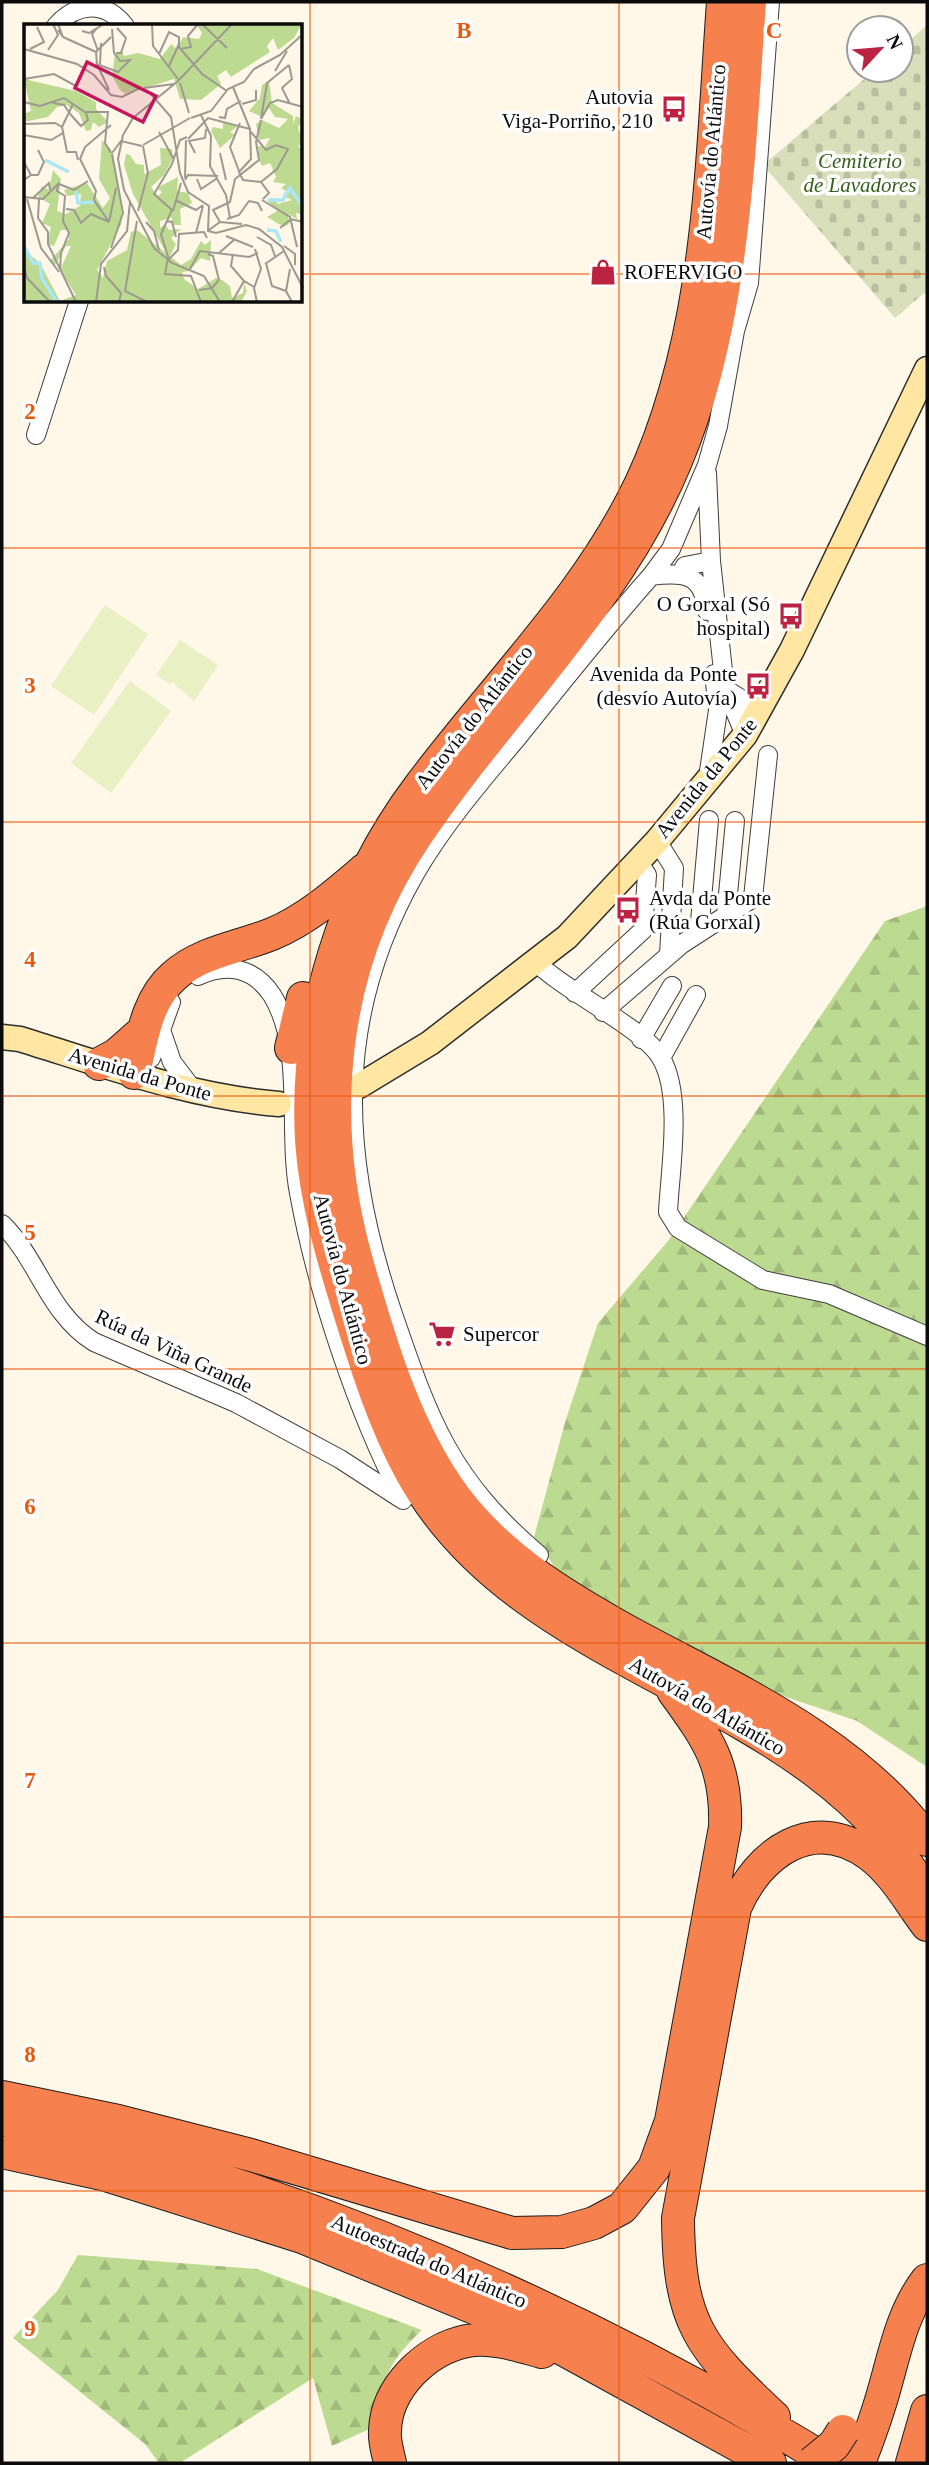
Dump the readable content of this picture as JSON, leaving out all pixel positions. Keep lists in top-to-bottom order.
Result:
{
  "streets": {
    "highway": ["Autovía do Atlántico", "Autoestrada do Atlántico"],
    "street": ["Avenida da Ponte", "Rúa da Viña Grande"]
  },
  "parks": ["Cemiterio de Lavadores"],
  "places": {
    "bus stop": [
      "Autovia Viga-Porriño, 210",
      "O Gorxal (Só hospital)",
      "Avenida da Ponte (desvío Autovía)",
      "Avda da Ponte (Rúa Gorxal)"
    ],
    "shop": ["ROFERVIGO"],
    "supermarket": ["Supercor"]
  },
  "north": "top right",
  "grid": {
    "columns": ["B", "C"],
    "rows": [
      "2",
      "3",
      "4",
      "5",
      "6",
      "7",
      "8",
      "9"
    ]
  }
}
